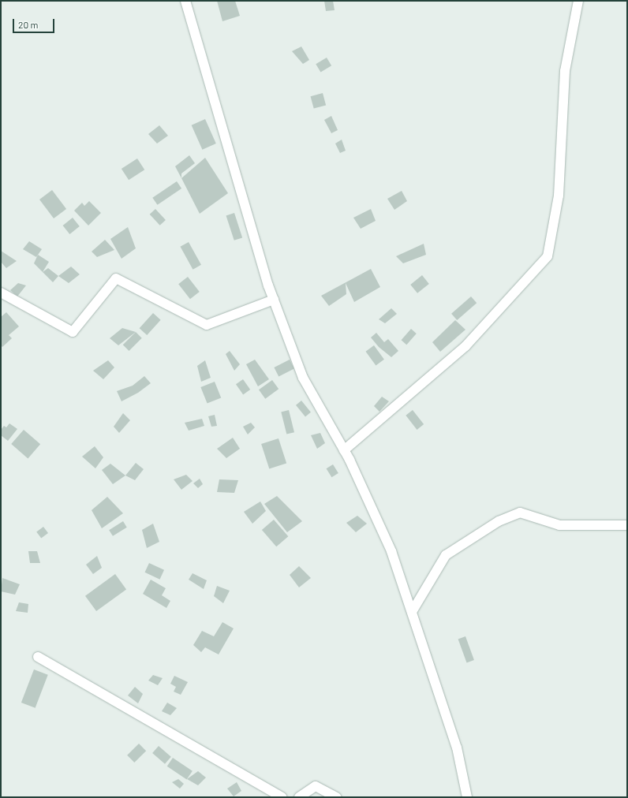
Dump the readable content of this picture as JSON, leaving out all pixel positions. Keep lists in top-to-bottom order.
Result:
{
  "scale_bar": "20 m"
}
